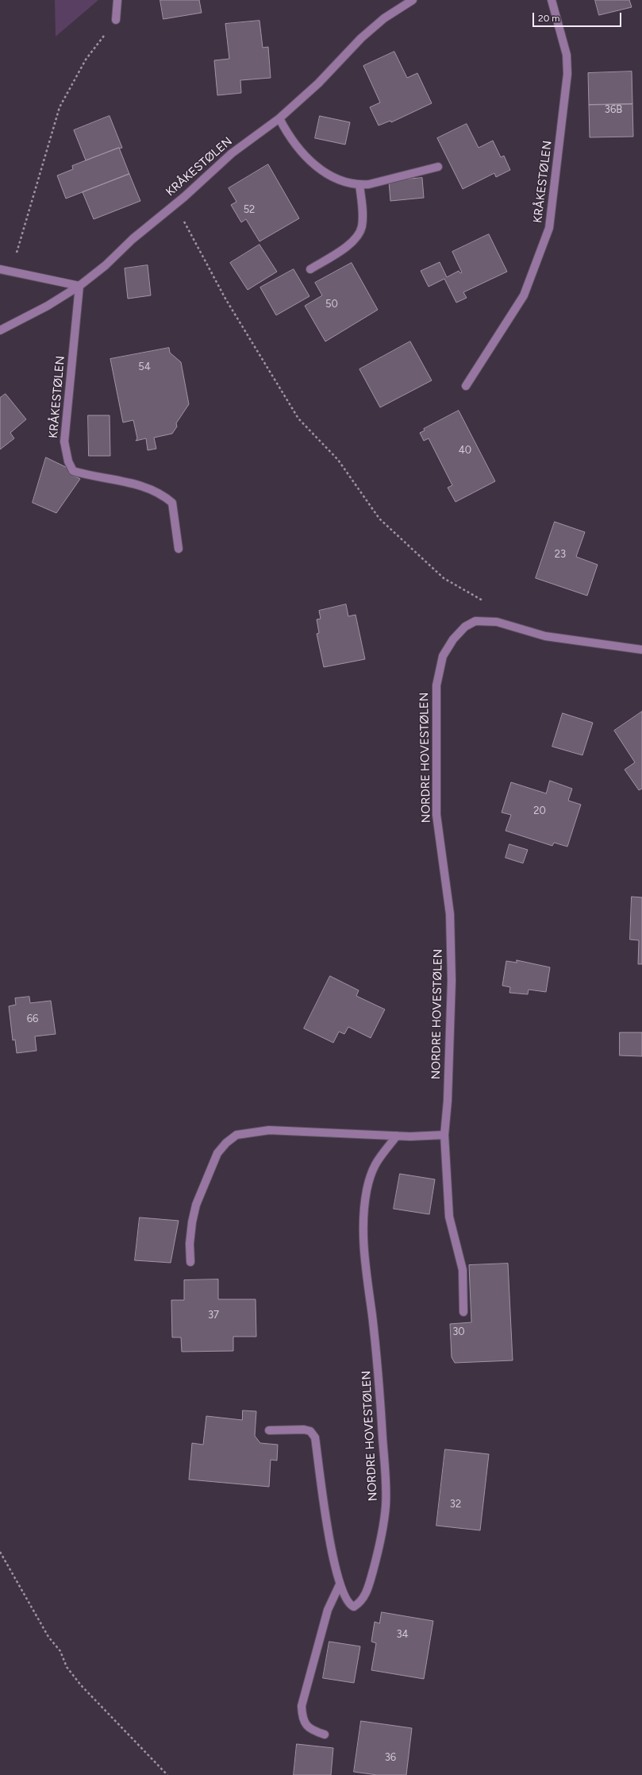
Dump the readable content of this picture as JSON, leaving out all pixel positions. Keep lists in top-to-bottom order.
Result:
{
  "streets": {
    "lane": ["KRÅKESTØLEN", "NORDRE HOVESTØLEN"]
  },
  "house_numbers": [
    "36B",
    "52",
    "50",
    "54",
    "40",
    "23",
    "20",
    "66",
    "37",
    "30",
    "32",
    "34",
    "36"
  ],
  "scale_bar": "20 m"
}
